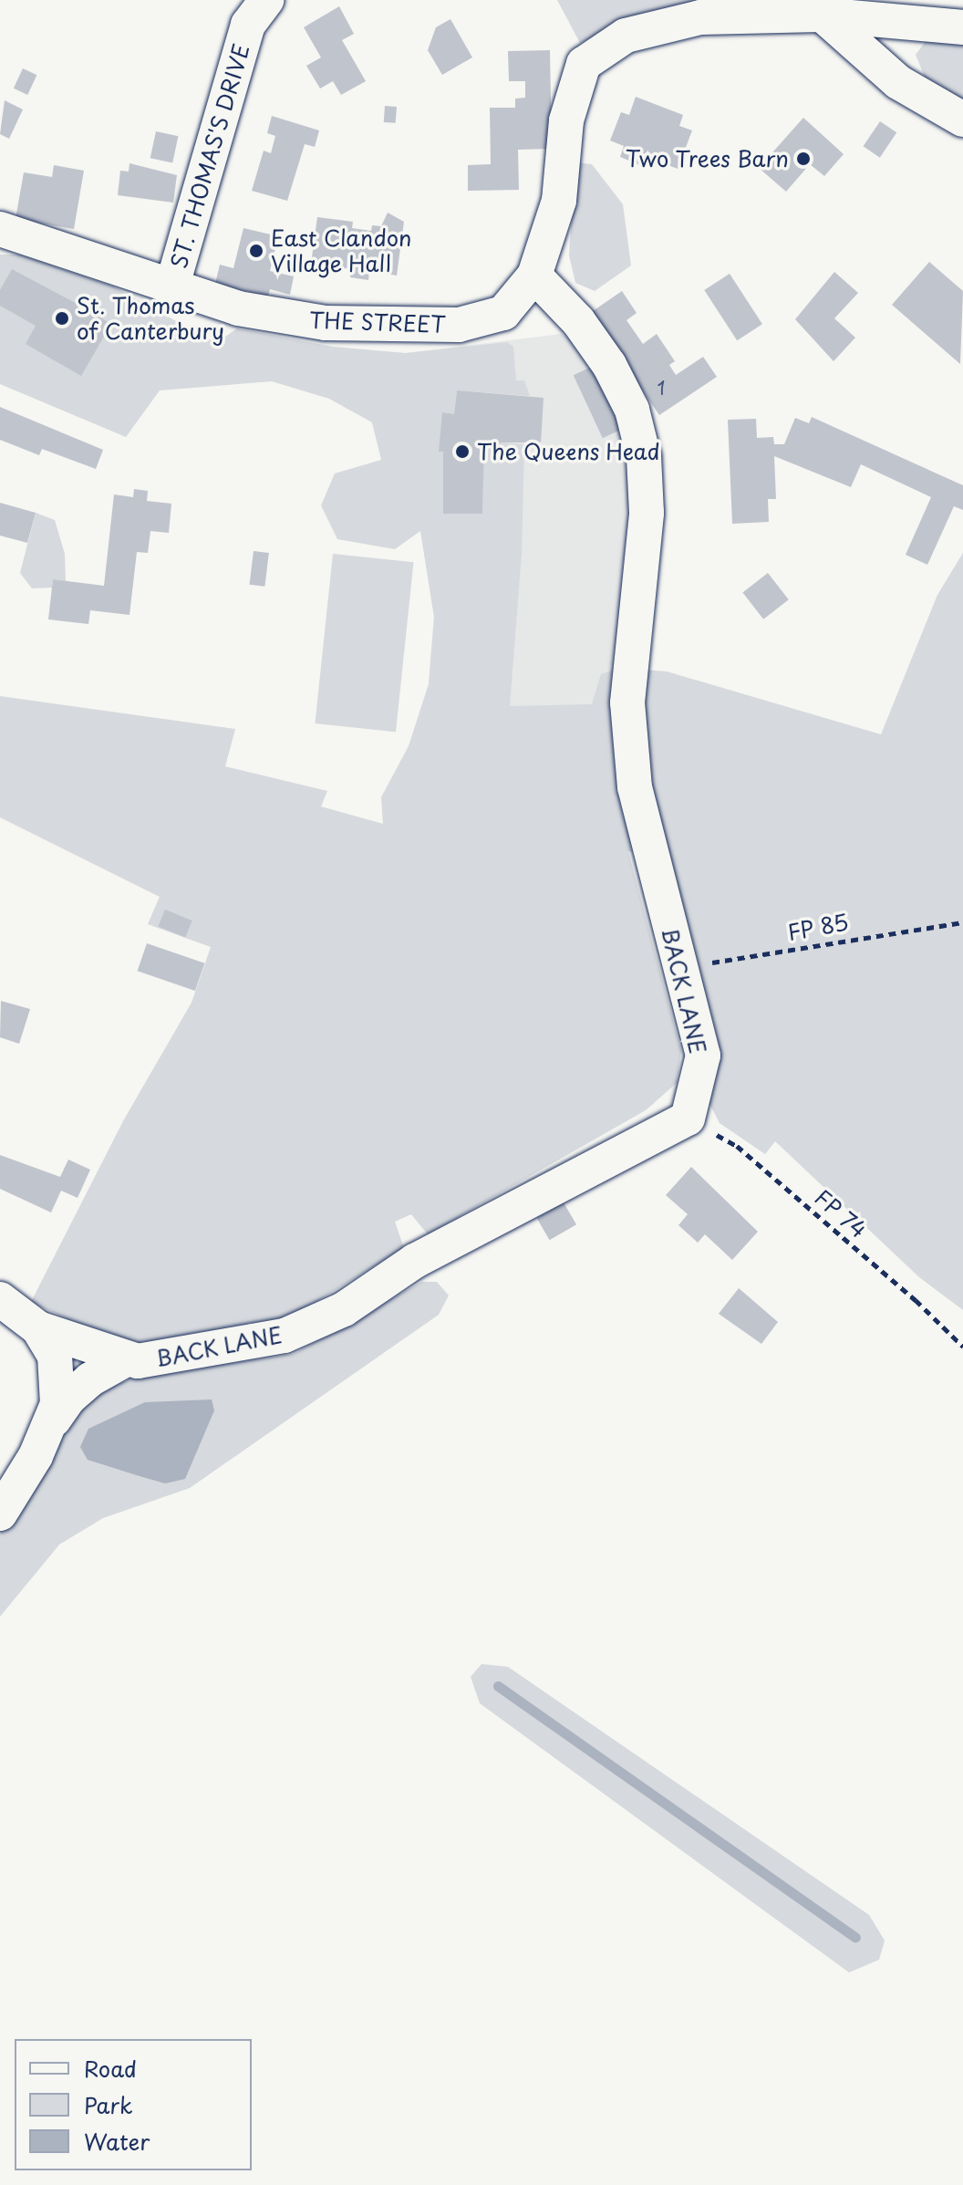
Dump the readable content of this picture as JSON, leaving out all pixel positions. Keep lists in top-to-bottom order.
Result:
{
  "streets": {
    "street": ["ST. THOMAS'S DRIVE", "THE STREET", "BACK LANE"],
    "path": ["FP 85", "FP 74"]
  },
  "crossings": [
    ["ST. THOMAS'S DRIVE", "THE STREET"],
    ["THE STREET", "BACK LANE"],
    ["FP 85", "BACK LANE"],
    ["BACK LANE", "FP 74"]
  ],
  "places": [
    "Two Trees Barn",
    "East Clandon Village Hall",
    "St. Thomas of Canterbury",
    "The Queens Head"
  ],
  "house_numbers": ["1"],
  "legend": ["Road", "Park", "Water"]
}
